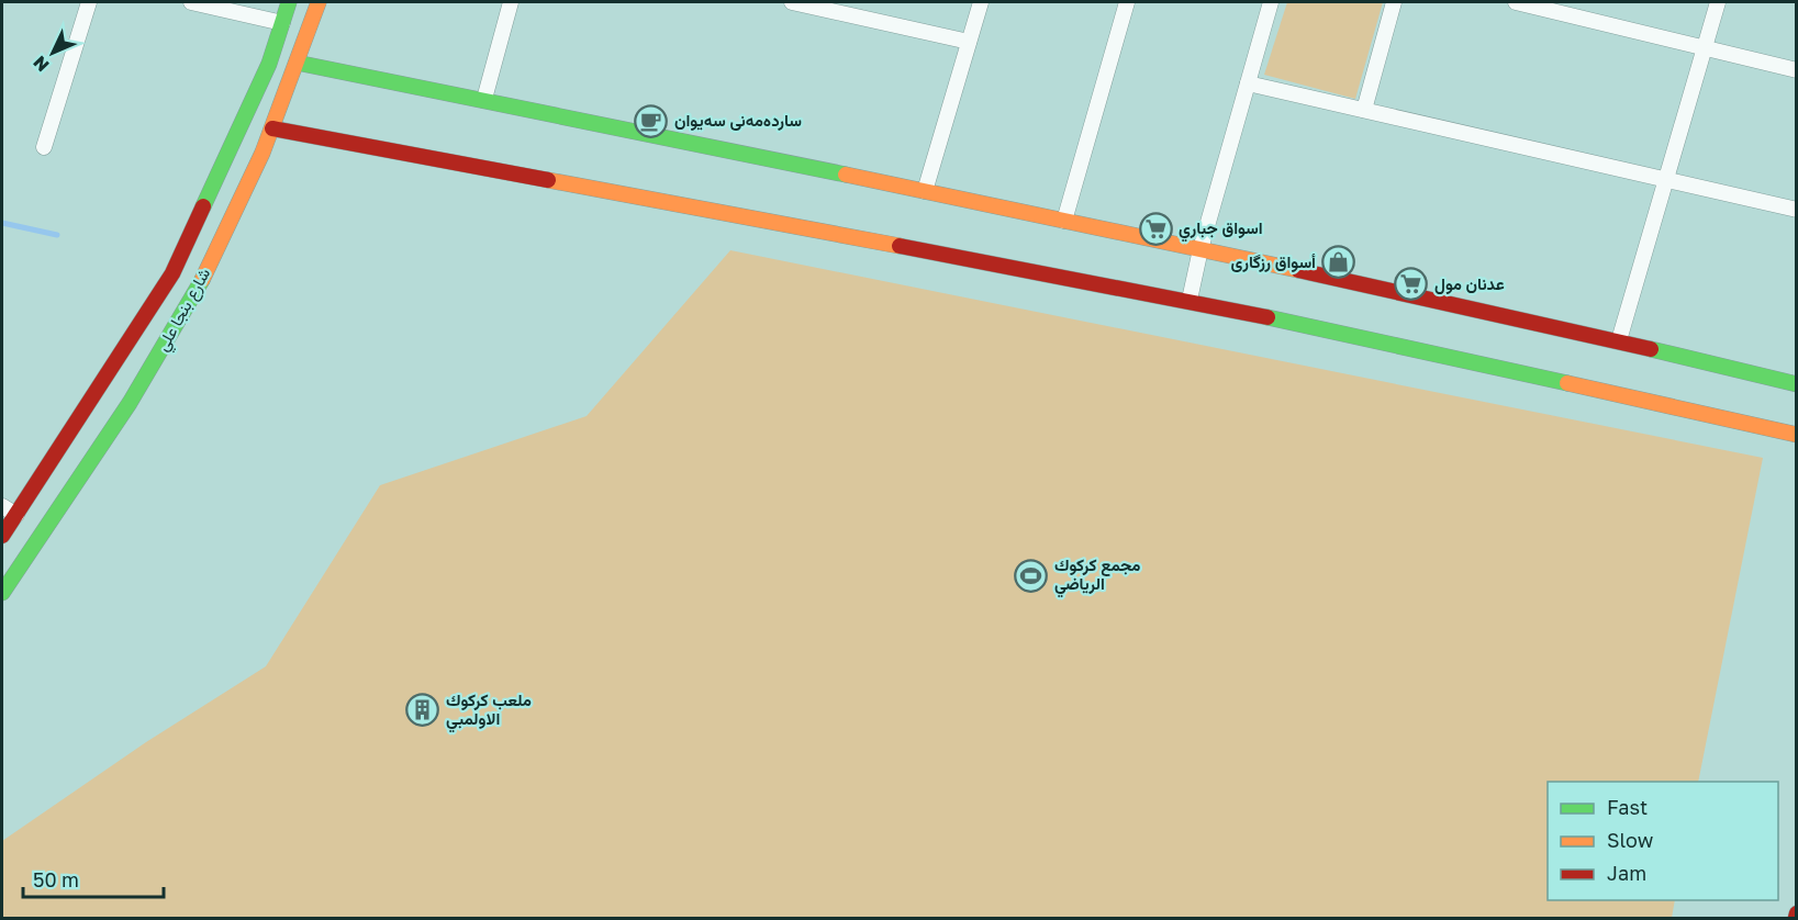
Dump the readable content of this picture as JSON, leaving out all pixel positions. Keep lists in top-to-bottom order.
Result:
{
  "streets": {
    "street": ["شارع بنجا علي"]
  },
  "places": {
    "cafe": ["ساردەمەنی سەیوان"],
    "supermarket": ["اسواق جباري", "عدنان مول"],
    "shop": ["أسواق رزگارى"],
    "sports": ["مجمع كركوك الرياضي"],
    "building": ["ملعب كركوك الاولمبي"]
  },
  "legend": ["Fast", "Slow", "Jam"],
  "scale_bar": "50 m",
  "north": "bottom left"
}
